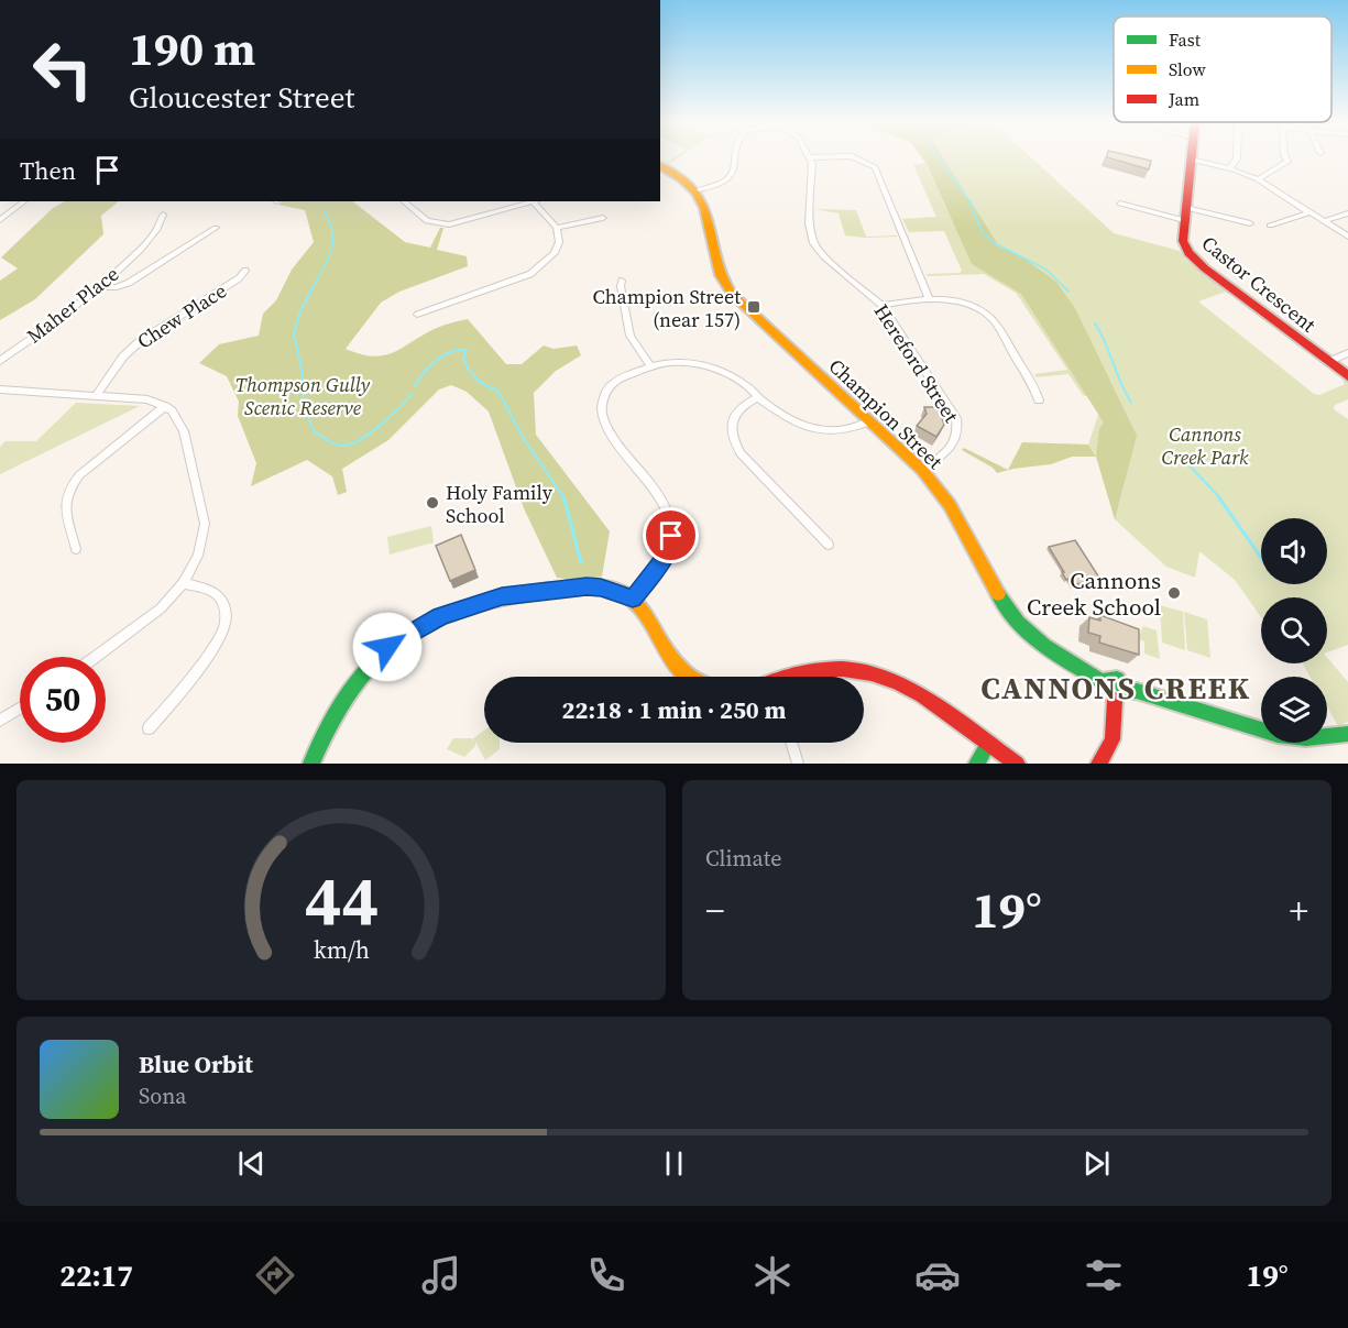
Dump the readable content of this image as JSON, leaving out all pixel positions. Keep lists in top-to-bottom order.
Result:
{
  "streets": {
    "main road": ["Castor Crescent", "Champion Street"],
    "street": ["Maher Place", "Chew Place", "Hereford Street"]
  },
  "crossings": [
    ["Hereford Street", "Champion Street"]
  ],
  "districts": ["CANNONS CREEK"],
  "parks": ["Thompson Gully Scenic Reserve", "Cannons Creek Park"],
  "places": {
    "transit": ["Champion Street (near 157)"],
    "other": ["Holy Family School", "Cannons Creek School"]
  },
  "legend": ["Fast", "Slow", "Jam"],
  "page": {
    "turn": ["190 m", "Gloucester Street"],
    "then": "Then",
    "limit": "50",
    "trip": "22:18 · 1 min · 250 m",
    "tile": "Climate",
    "heat": ["−", "19°", "+"],
    "song": ["Blue Orbit", "Sona"],
    "tabs": ["22:17", "19°"],
    "gauge": ["44", "km/h"]
  }
}
